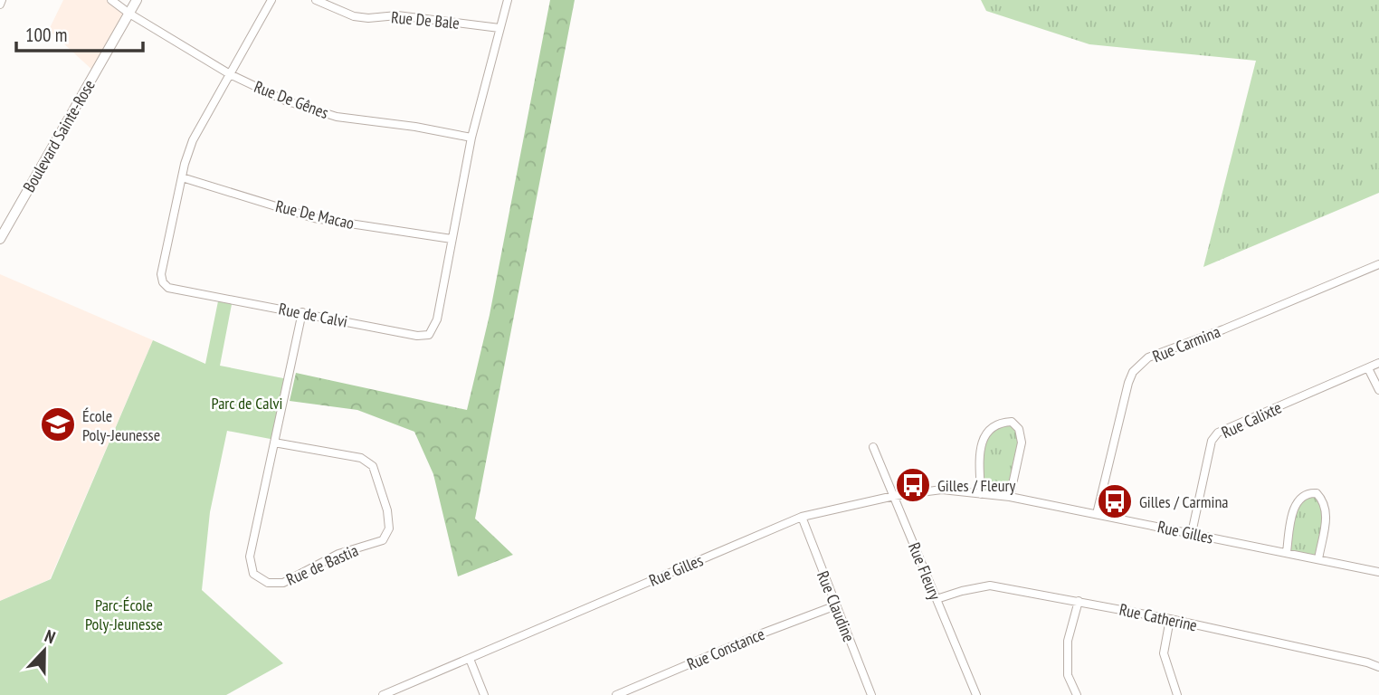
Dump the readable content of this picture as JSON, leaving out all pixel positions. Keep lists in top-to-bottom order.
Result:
{
  "streets": {
    "street": [
      "Rue De Bale",
      "Rue De Gênes",
      "Boulevard Sainte-Rose",
      "Rue De Macao",
      "Rue de Calvi",
      "Rue Carmina",
      "Rue Calixte",
      "Rue Gilles",
      "Rue de Bastia",
      "Rue Fleury",
      "Rue Claudine",
      "Rue Catherine",
      "Rue Constance"
    ]
  },
  "crossings": [
    ["Rue De Bale", "Rue de Calvi"],
    ["Rue De Gênes", "Boulevard Sainte-Rose"],
    ["Rue De Gênes", "Rue de Calvi"],
    ["Rue De Macao", "Rue de Calvi"],
    ["Rue de Calvi", "Rue de Bastia"],
    ["Rue Carmina", "Rue Gilles"],
    ["Rue Calixte", "Rue Gilles"],
    ["Rue Gilles", "Rue Fleury"],
    ["Rue Gilles", "Rue Claudine"],
    ["Rue Fleury", "Rue Catherine"],
    ["Rue Claudine", "Rue Constance"]
  ],
  "parks": ["Parc de Calvi", "Parc-École Poly-Jeunesse"],
  "places": {
    "school or university": ["École Poly-Jeunesse"],
    "bus stop": ["Gilles / Fleury", "Gilles / Carmina"]
  },
  "scale_bar": "100 m",
  "north": "top"
}
